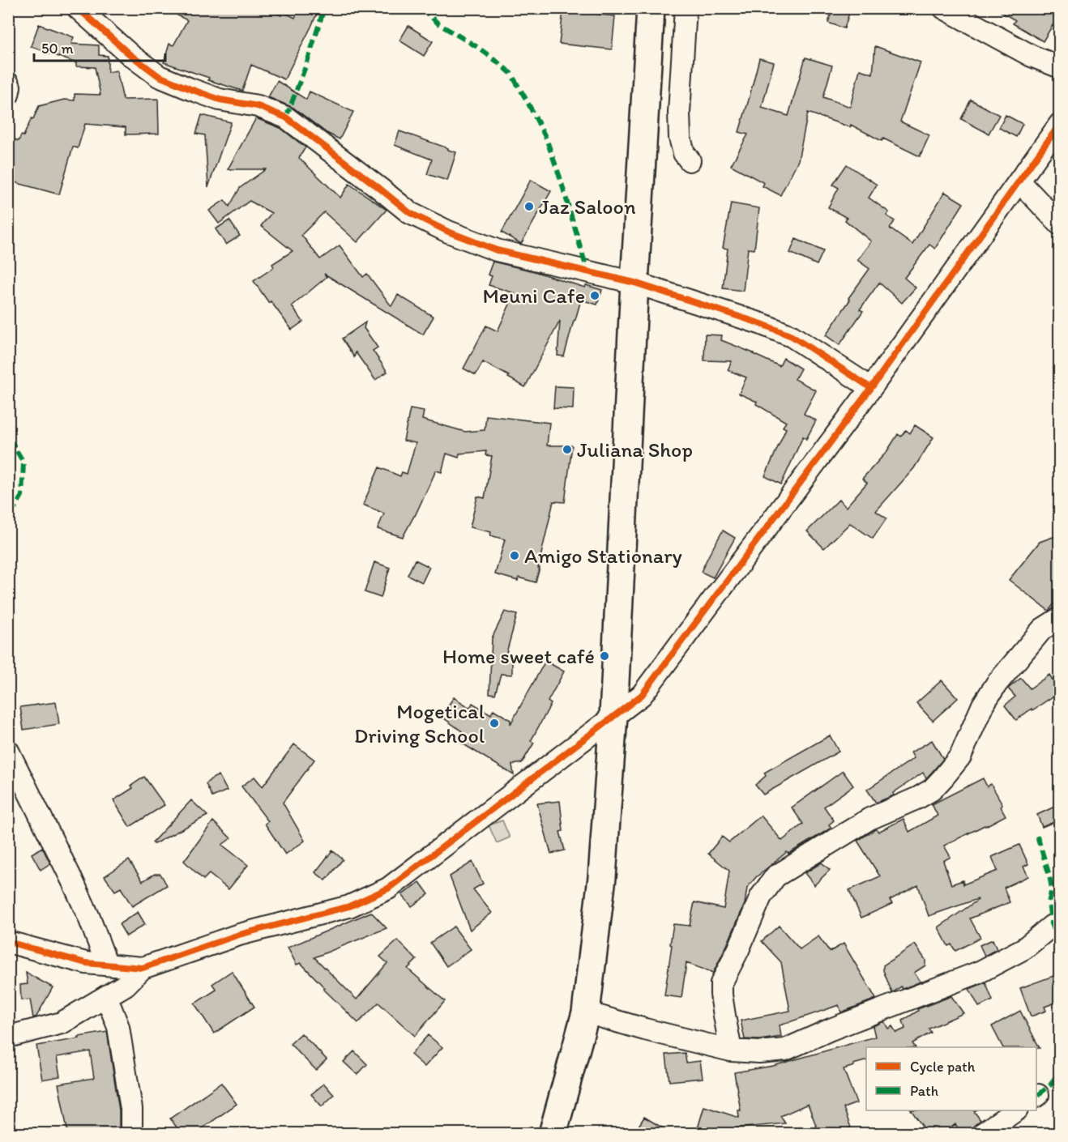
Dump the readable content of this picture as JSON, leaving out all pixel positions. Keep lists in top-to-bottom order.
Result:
{
  "places": [
    "Jaz Saloon",
    "Meuni Cafe",
    "Juliana Shop",
    "Amigo Stationary",
    "Home sweet café",
    "Mogetical Driving School"
  ],
  "legend": ["Cycle path", "Path"],
  "scale_bar": "50 m"
}
